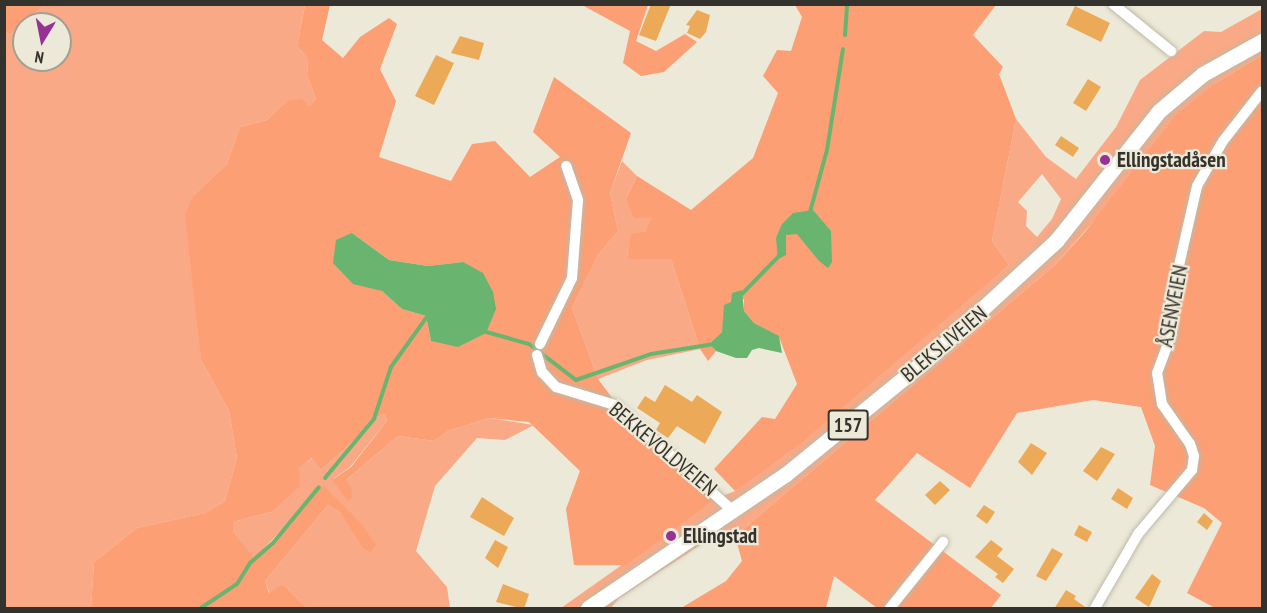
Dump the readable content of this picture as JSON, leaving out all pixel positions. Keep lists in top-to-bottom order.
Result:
{
  "streets": {
    "main road": ["BLEKSLIVEIEN", "157"],
    "street": ["ÅSENVEIEN", "BEKKEVOLDVEIEN"]
  },
  "crossings": [
    ["BLEKSLIVEIEN", "BEKKEVOLDVEIEN"]
  ],
  "places": ["Ellingstadåsen", "Ellingstad"],
  "north": "bottom"
}
